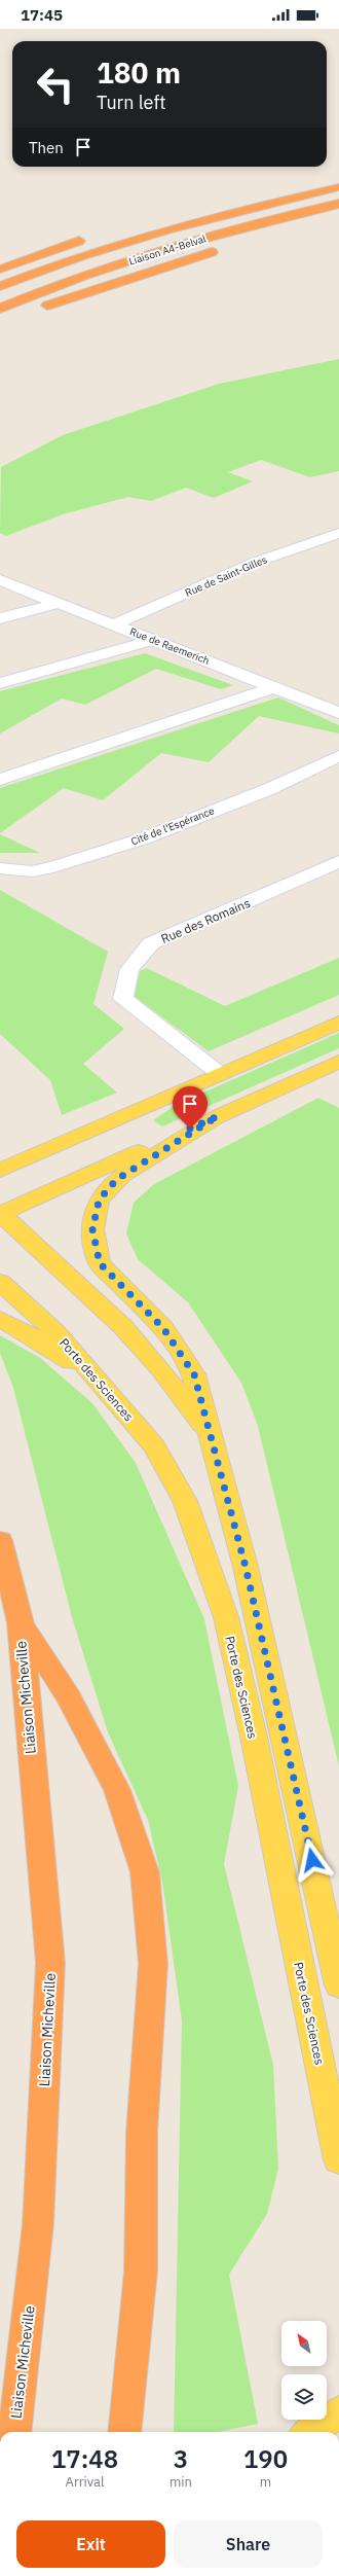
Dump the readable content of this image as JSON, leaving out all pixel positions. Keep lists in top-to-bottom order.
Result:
{
  "streets": {
    "highway": ["Liaison A4-Belval", "Liaison Micheville"],
    "main road": ["Porte des Sciences"],
    "street": [
      "Rue de Saint-Gilles",
      "Rue de Raemerich",
      "Cité de l'Espérance",
      "Rue des Romains"
    ]
  },
  "crossings": [
    ["Rue de Saint-Gilles", "Rue de Raemerich"]
  ],
  "north": "top left",
  "page": {
    "status": "17:45",
    "turn": ["180 m", "Turn left"],
    "then": "Then",
    "eta": [
      "17:48",
      "Arrival",
      "3",
      "min",
      "190",
      "m"
    ],
    "buttons": ["Exit", "Share"]
  }
}
